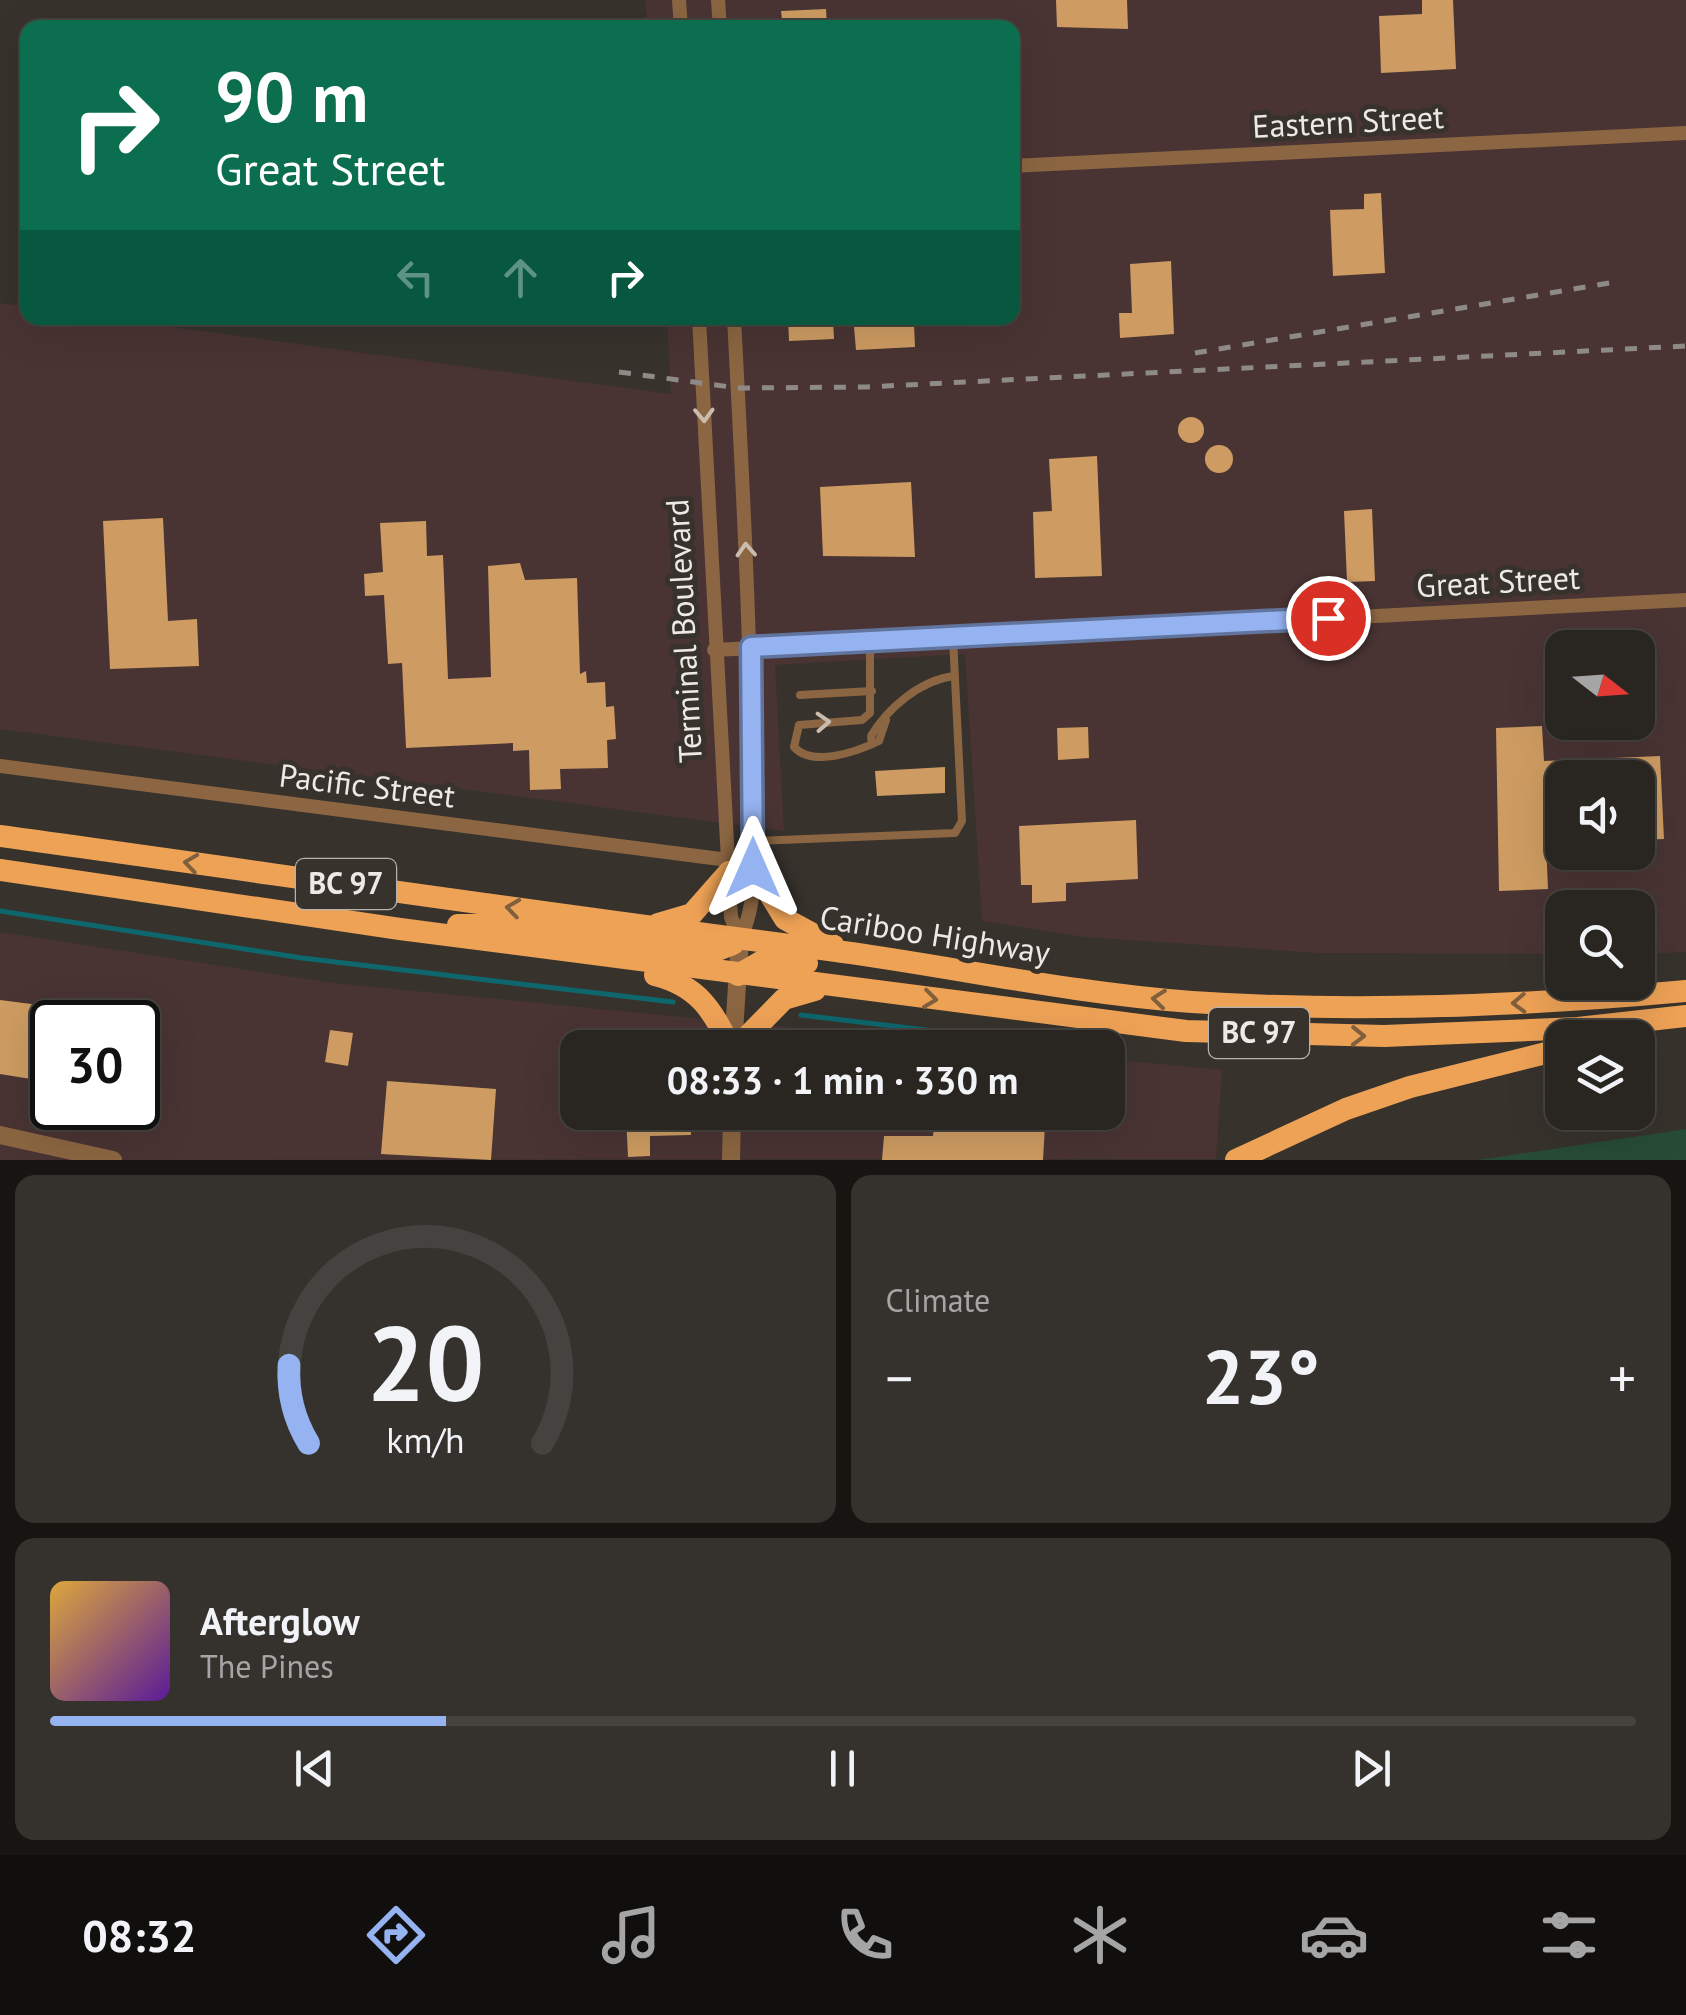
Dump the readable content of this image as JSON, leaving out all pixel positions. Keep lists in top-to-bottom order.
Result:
{
  "streets": {
    "highway": ["BC 97", "Cariboo Highway"],
    "street": [
      "Eastern Street",
      "Great Street",
      "Terminal Boulevard",
      "Pacific Street"
    ]
  },
  "crossings": [
    ["Great Street", "Terminal Boulevard"],
    ["Terminal Boulevard", "Pacific Street"],
    ["Terminal Boulevard", "Cariboo Highway"]
  ],
  "north": "right",
  "page": {
    "turn": ["90 m", "Great Street"],
    "limit": "30",
    "trip": "08:33 · 1 min · 330 m",
    "tile": "Climate",
    "heat": ["−", "23°", "+"],
    "song": ["Afterglow", "The Pines"],
    "tabs": "08:32",
    "gauge": ["20", "km/h"]
  }
}
